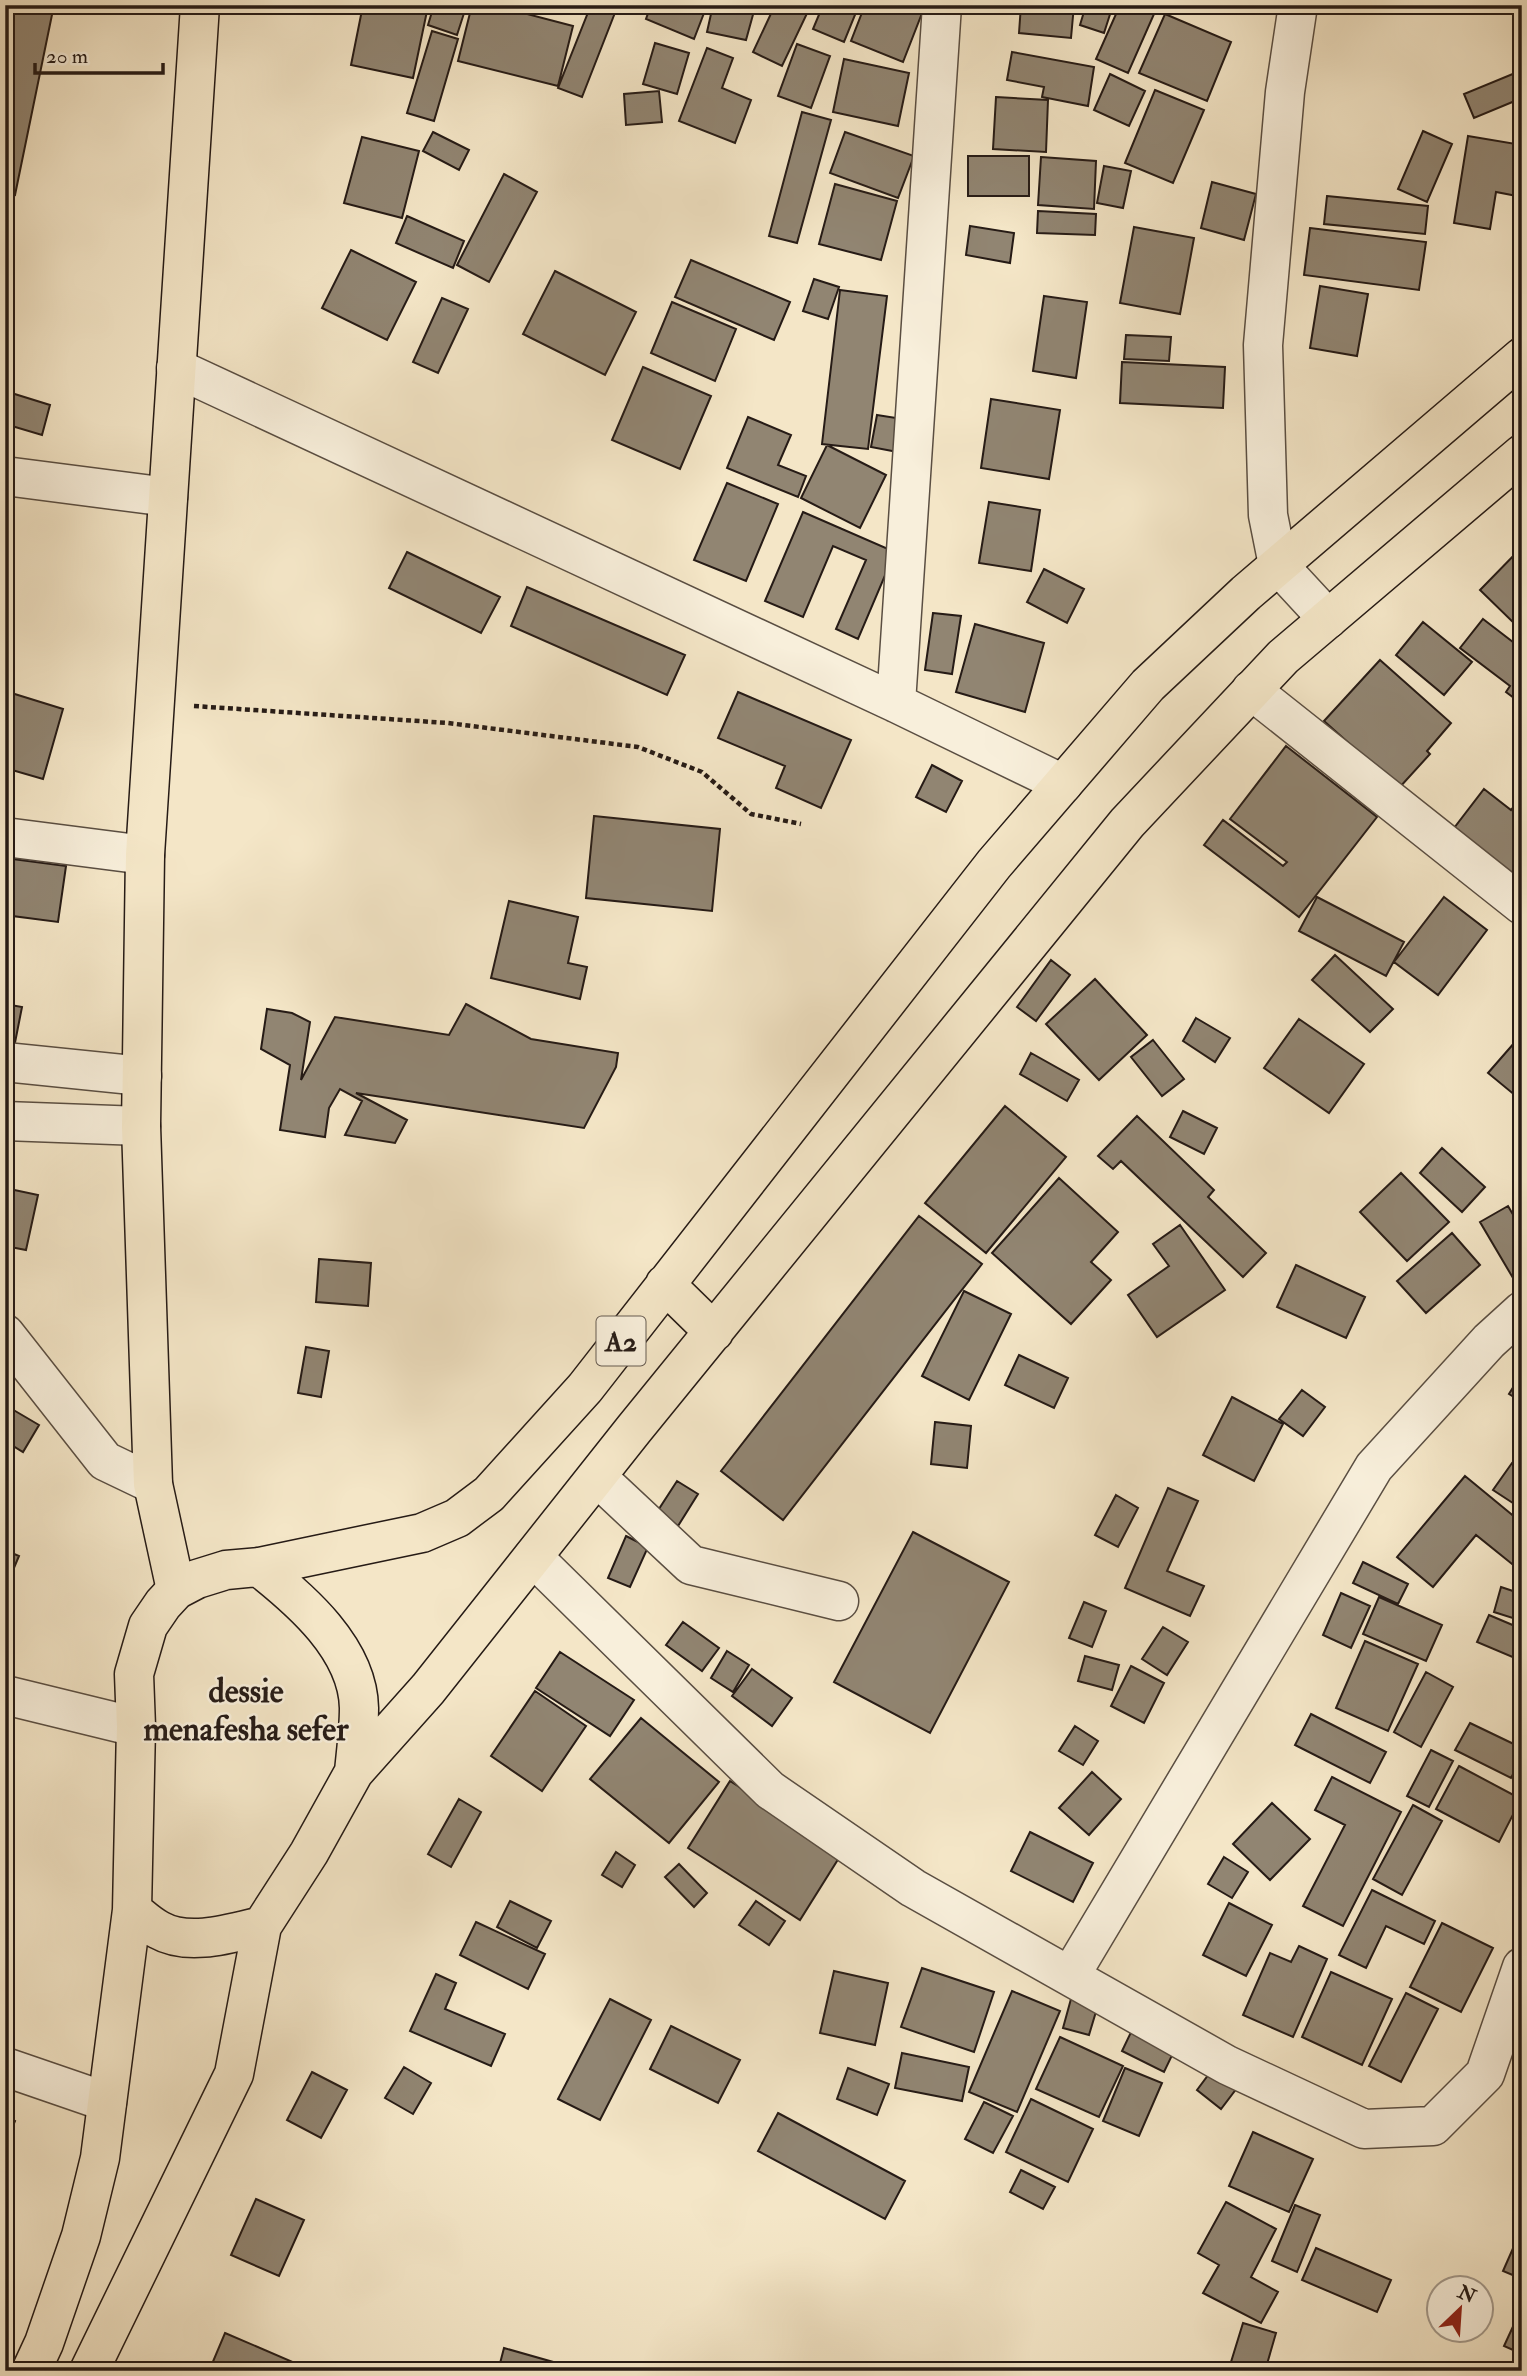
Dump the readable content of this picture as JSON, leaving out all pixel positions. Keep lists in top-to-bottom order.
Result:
{
  "streets": {
    "main road": ["A2"]
  },
  "districts": ["dessie menafesha sefer"],
  "scale_bar": "20 m",
  "north": "top right"
}
